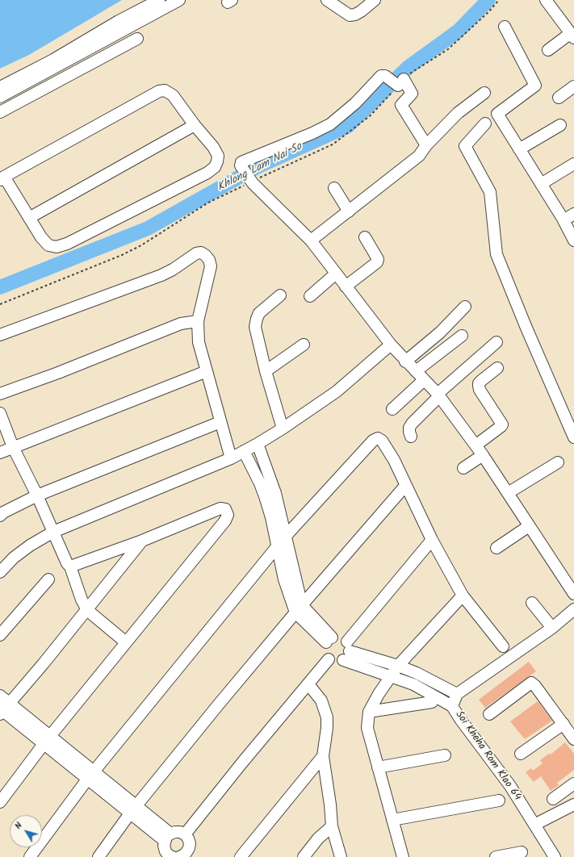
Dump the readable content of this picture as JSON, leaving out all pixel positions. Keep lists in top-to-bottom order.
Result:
{
  "streets": {
    "street": ["Soi Kheha Rom Klao 64"]
  },
  "water": ["Khlong Lam Nai So"],
  "north": "top left"
}
